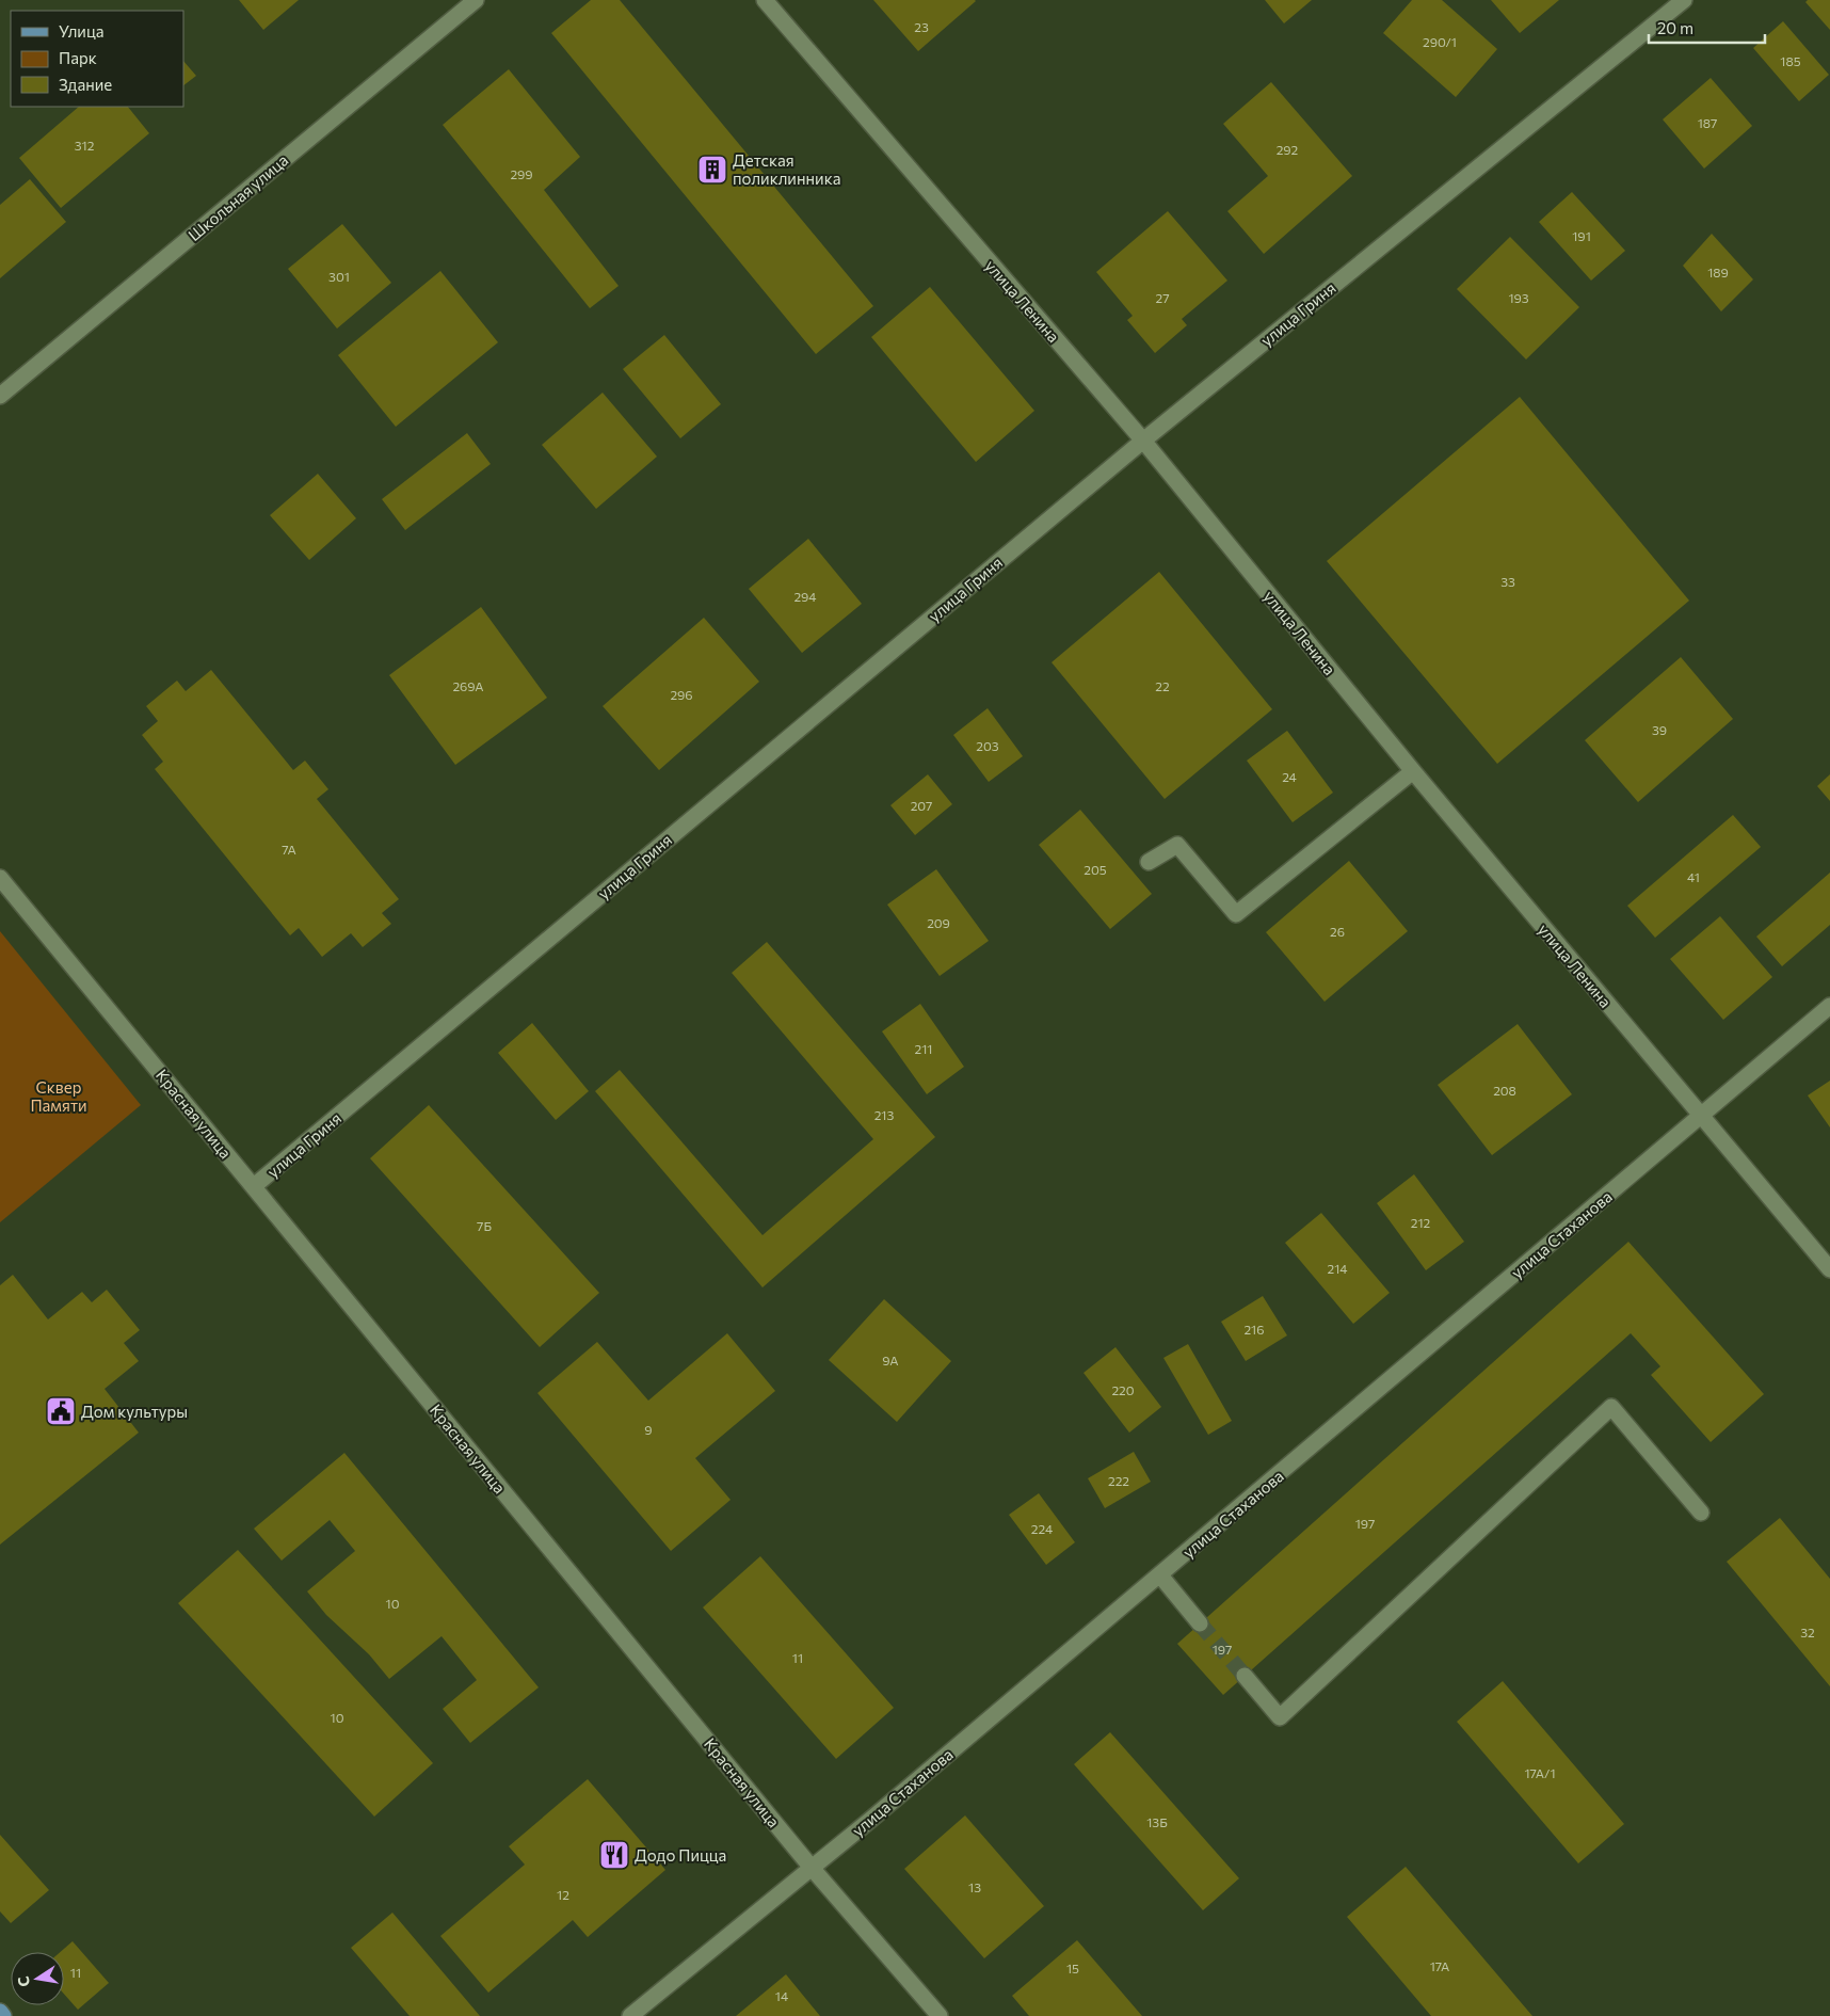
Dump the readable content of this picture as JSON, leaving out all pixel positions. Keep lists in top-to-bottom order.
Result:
{
  "streets": {
    "street": [
      "Школьная улица",
      "улица Ленина",
      "улица Гриня",
      "Красная улица",
      "улица Стаханова"
    ]
  },
  "crossings": [
    ["улица Ленина", "улица Гриня"],
    ["улица Ленина", "улица Стаханова"],
    ["улица Гриня", "Красная улица"],
    ["Красная улица", "улица Стаханова"]
  ],
  "parks": ["Сквер Памяти"],
  "places": {
    "building": ["Детская поликлинника"],
    "public building": ["Дом культуры"],
    "restaurant": ["Додо Пицца"]
  },
  "house_numbers": [
    "23",
    "290/1",
    "185",
    "187",
    "312",
    "292",
    "299",
    "191",
    "189",
    "301",
    "27",
    "193",
    "33",
    "294",
    "269А",
    "22",
    "296",
    "39",
    "203",
    "24",
    "207",
    "7А",
    "205",
    "41",
    "209",
    "26",
    "211",
    "208",
    "213",
    "212",
    "7Б",
    "214",
    "216",
    "9А",
    "220",
    "9",
    "222",
    "197",
    "224",
    "10",
    "32",
    "197",
    "11",
    "10",
    "17А/1",
    "13Б",
    "13",
    "12",
    "17А",
    "15",
    "11",
    "14"
  ],
  "legend": ["Улица", "Парк", "Здание"],
  "scale_bar": "20 m",
  "north": "left"
}
